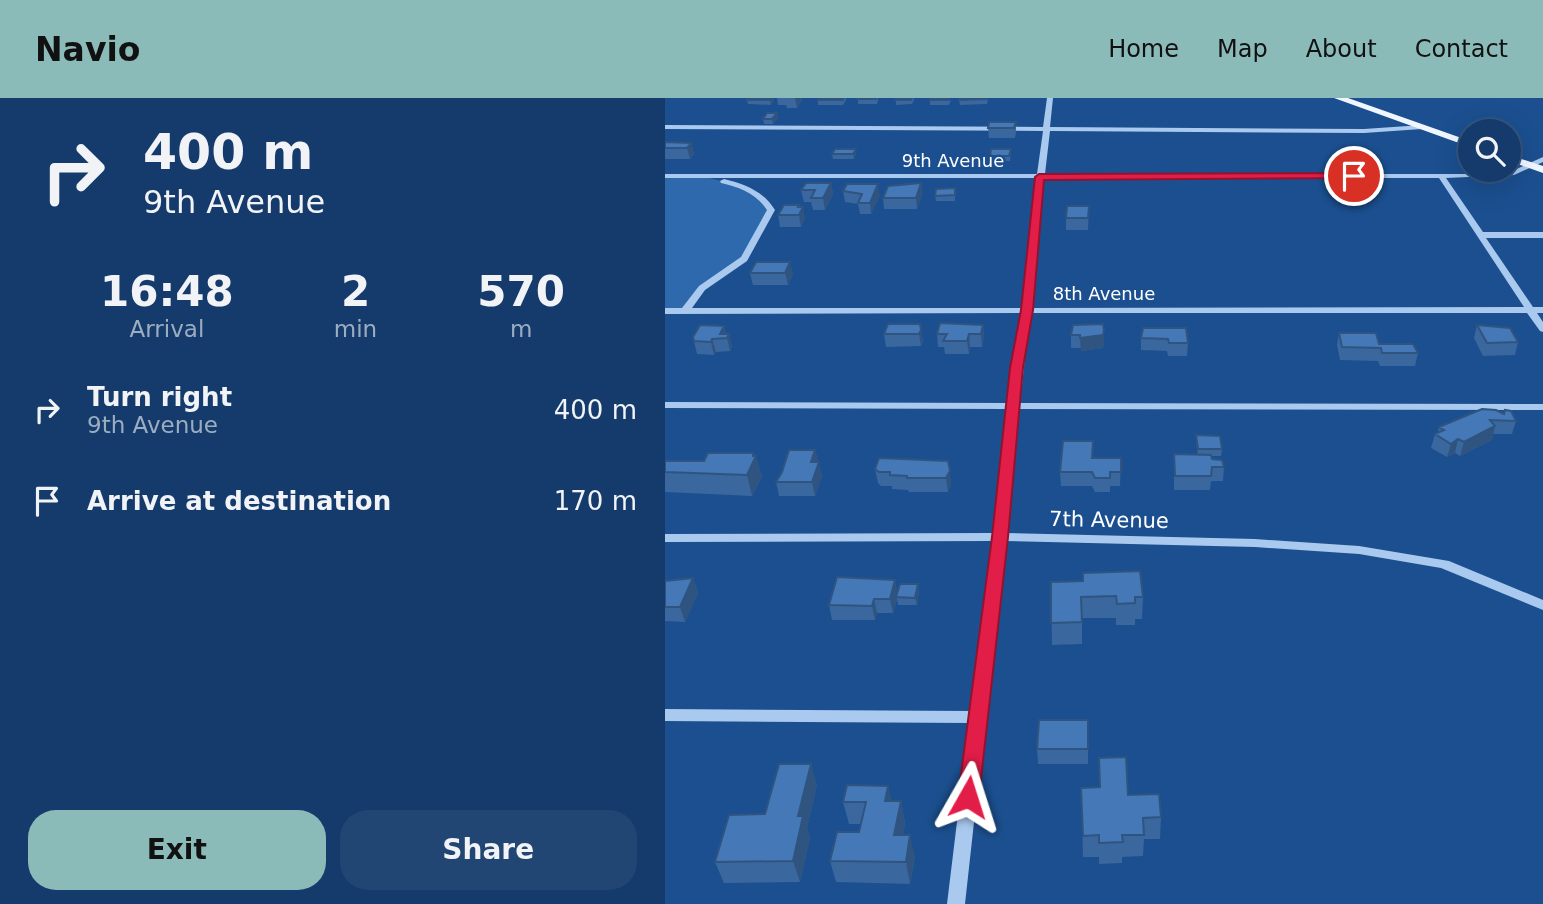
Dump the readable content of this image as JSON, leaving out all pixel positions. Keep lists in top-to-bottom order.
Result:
{
  "streets": {
    "street": ["9th Avenue", "8th Avenue", "7th Avenue"]
  },
  "page": {
    "header": "Navio",
    "nav": [
      "Home",
      "Map",
      "About",
      "Contact"
    ],
    "turn": ["400 m", "9th Avenue"],
    "eta": [
      "16:48",
      "Arrival",
      "2",
      "min",
      "570",
      "m"
    ],
    "list": [
      {
        "name": "Turn right",
        "note": "9th Avenue",
        "value": "400 m"
      },
      {
        "name": "Arrive at destination",
        "value": "170 m"
      }
    ],
    "buttons": ["Exit", "Share"]
  }
}
